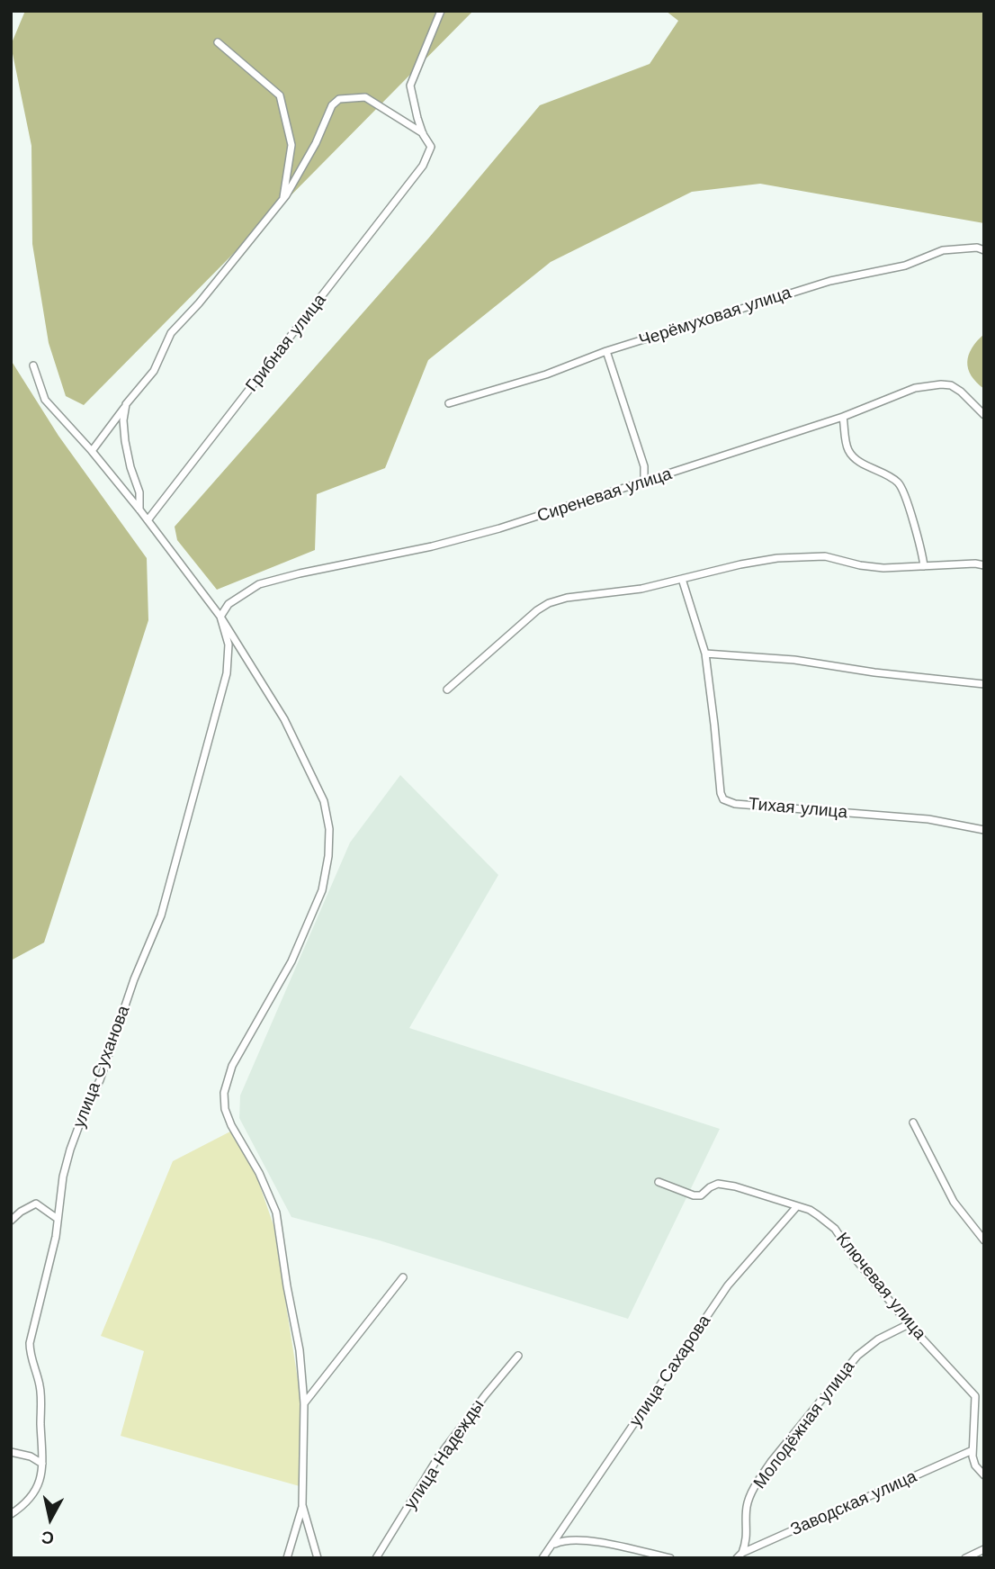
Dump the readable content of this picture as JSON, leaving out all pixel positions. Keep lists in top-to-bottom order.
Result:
{
  "streets": {
    "street": [
      "Черёмуховая улица",
      "Грибная улица",
      "Сиреневая улица",
      "Тихая улица",
      "улица Суханова",
      "Ключевая улица",
      "улица Сахарова",
      "Молодёжная улица",
      "улица Надежды",
      "Заводская улица"
    ]
  },
  "crossings": [
    ["Сиреневая улица", "улица Суханова"],
    ["Ключевая улица", "улица Сахарова"],
    ["Ключевая улица", "Молодёжная улица"],
    ["Ключевая улица", "Заводская улица"],
    ["Молодёжная улица", "Заводская улица"]
  ],
  "north": "bottom"
}
